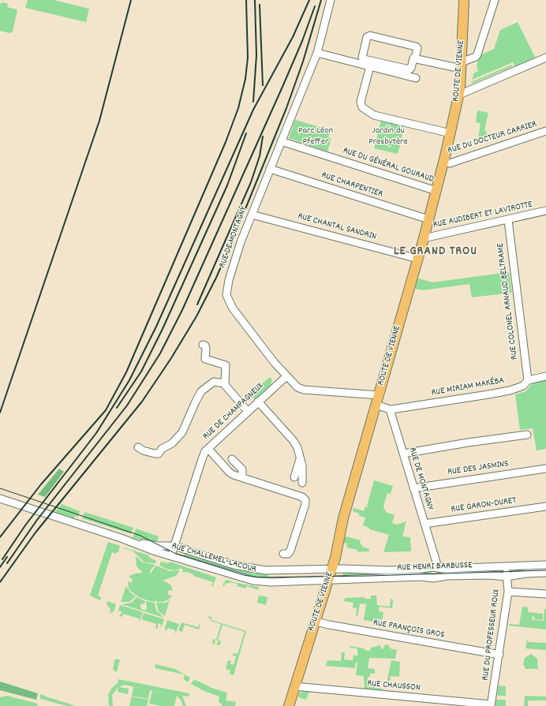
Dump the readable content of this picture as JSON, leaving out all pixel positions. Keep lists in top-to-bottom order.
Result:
{
  "streets": {
    "main road": ["ROUTE DE VIENNE"],
    "street": [
      "RUE DU DOCTEUR CARRIER",
      "RUE DU GÉNÉRAL GOURAUD",
      "RUE CHARPENTIER",
      "RUE AUDIBERT ET LAVIROTTE",
      "RUE CHANTAL SANDRIN",
      "RUE DE MONTAGNY",
      "RUE COLONEL ARNAUD BELTRAME",
      "RUE MIRIAM MAKÉBA",
      "RUE DE CHAMPAGNEUX",
      "RUE DES JASMINS",
      "RUE GARON-DURET",
      "RUE CHALLEMEL-LACOUR",
      "RUE HENRI BARBUSSE",
      "RUE FRANÇOIS GROS",
      "RUE DU PROFESSEUR ROUX",
      "RUE CHAUSSON"
    ]
  },
  "crossings": [
    ["ROUTE DE VIENNE", "RUE DU DOCTEUR CARRIER"],
    ["ROUTE DE VIENNE", "RUE DU GÉNÉRAL GOURAUD"],
    ["ROUTE DE VIENNE", "RUE CHARPENTIER"],
    ["ROUTE DE VIENNE", "RUE AUDIBERT ET LAVIROTTE"],
    ["ROUTE DE VIENNE", "RUE CHANTAL SANDRIN"],
    ["ROUTE DE VIENNE", "RUE DE MONTAGNY"],
    ["ROUTE DE VIENNE", "RUE CHALLEMEL-LACOUR"],
    ["ROUTE DE VIENNE", "RUE HENRI BARBUSSE"],
    ["ROUTE DE VIENNE", "RUE FRANÇOIS GROS"],
    ["ROUTE DE VIENNE", "RUE CHAUSSON"],
    ["RUE DU GÉNÉRAL GOURAUD", "RUE DE MONTAGNY"],
    ["RUE CHARPENTIER", "RUE DE MONTAGNY"],
    ["RUE AUDIBERT ET LAVIROTTE", "RUE COLONEL ARNAUD BELTRAME"],
    ["RUE CHANTAL SANDRIN", "RUE DE MONTAGNY"],
    ["RUE DE MONTAGNY", "RUE MIRIAM MAKÉBA"],
    ["RUE DE MONTAGNY", "RUE DE CHAMPAGNEUX"],
    ["RUE DE MONTAGNY", "RUE DES JASMINS"],
    ["RUE DE MONTAGNY", "RUE GARON-DURET"],
    ["RUE DE MONTAGNY", "RUE HENRI BARBUSSE"],
    ["RUE COLONEL ARNAUD BELTRAME", "RUE MIRIAM MAKÉBA"],
    ["RUE DE CHAMPAGNEUX", "RUE CHALLEMEL-LACOUR"],
    ["RUE CHALLEMEL-LACOUR", "RUE HENRI BARBUSSE"],
    ["RUE HENRI BARBUSSE", "RUE DU PROFESSEUR ROUX"],
    ["RUE FRANÇOIS GROS", "RUE DU PROFESSEUR ROUX"],
    ["RUE DU PROFESSEUR ROUX", "RUE CHAUSSON"]
  ],
  "districts": ["LE GRAND TROU"],
  "parks": ["Parc Léon Pfeffer", "Jardin du Presbytère"]
}
